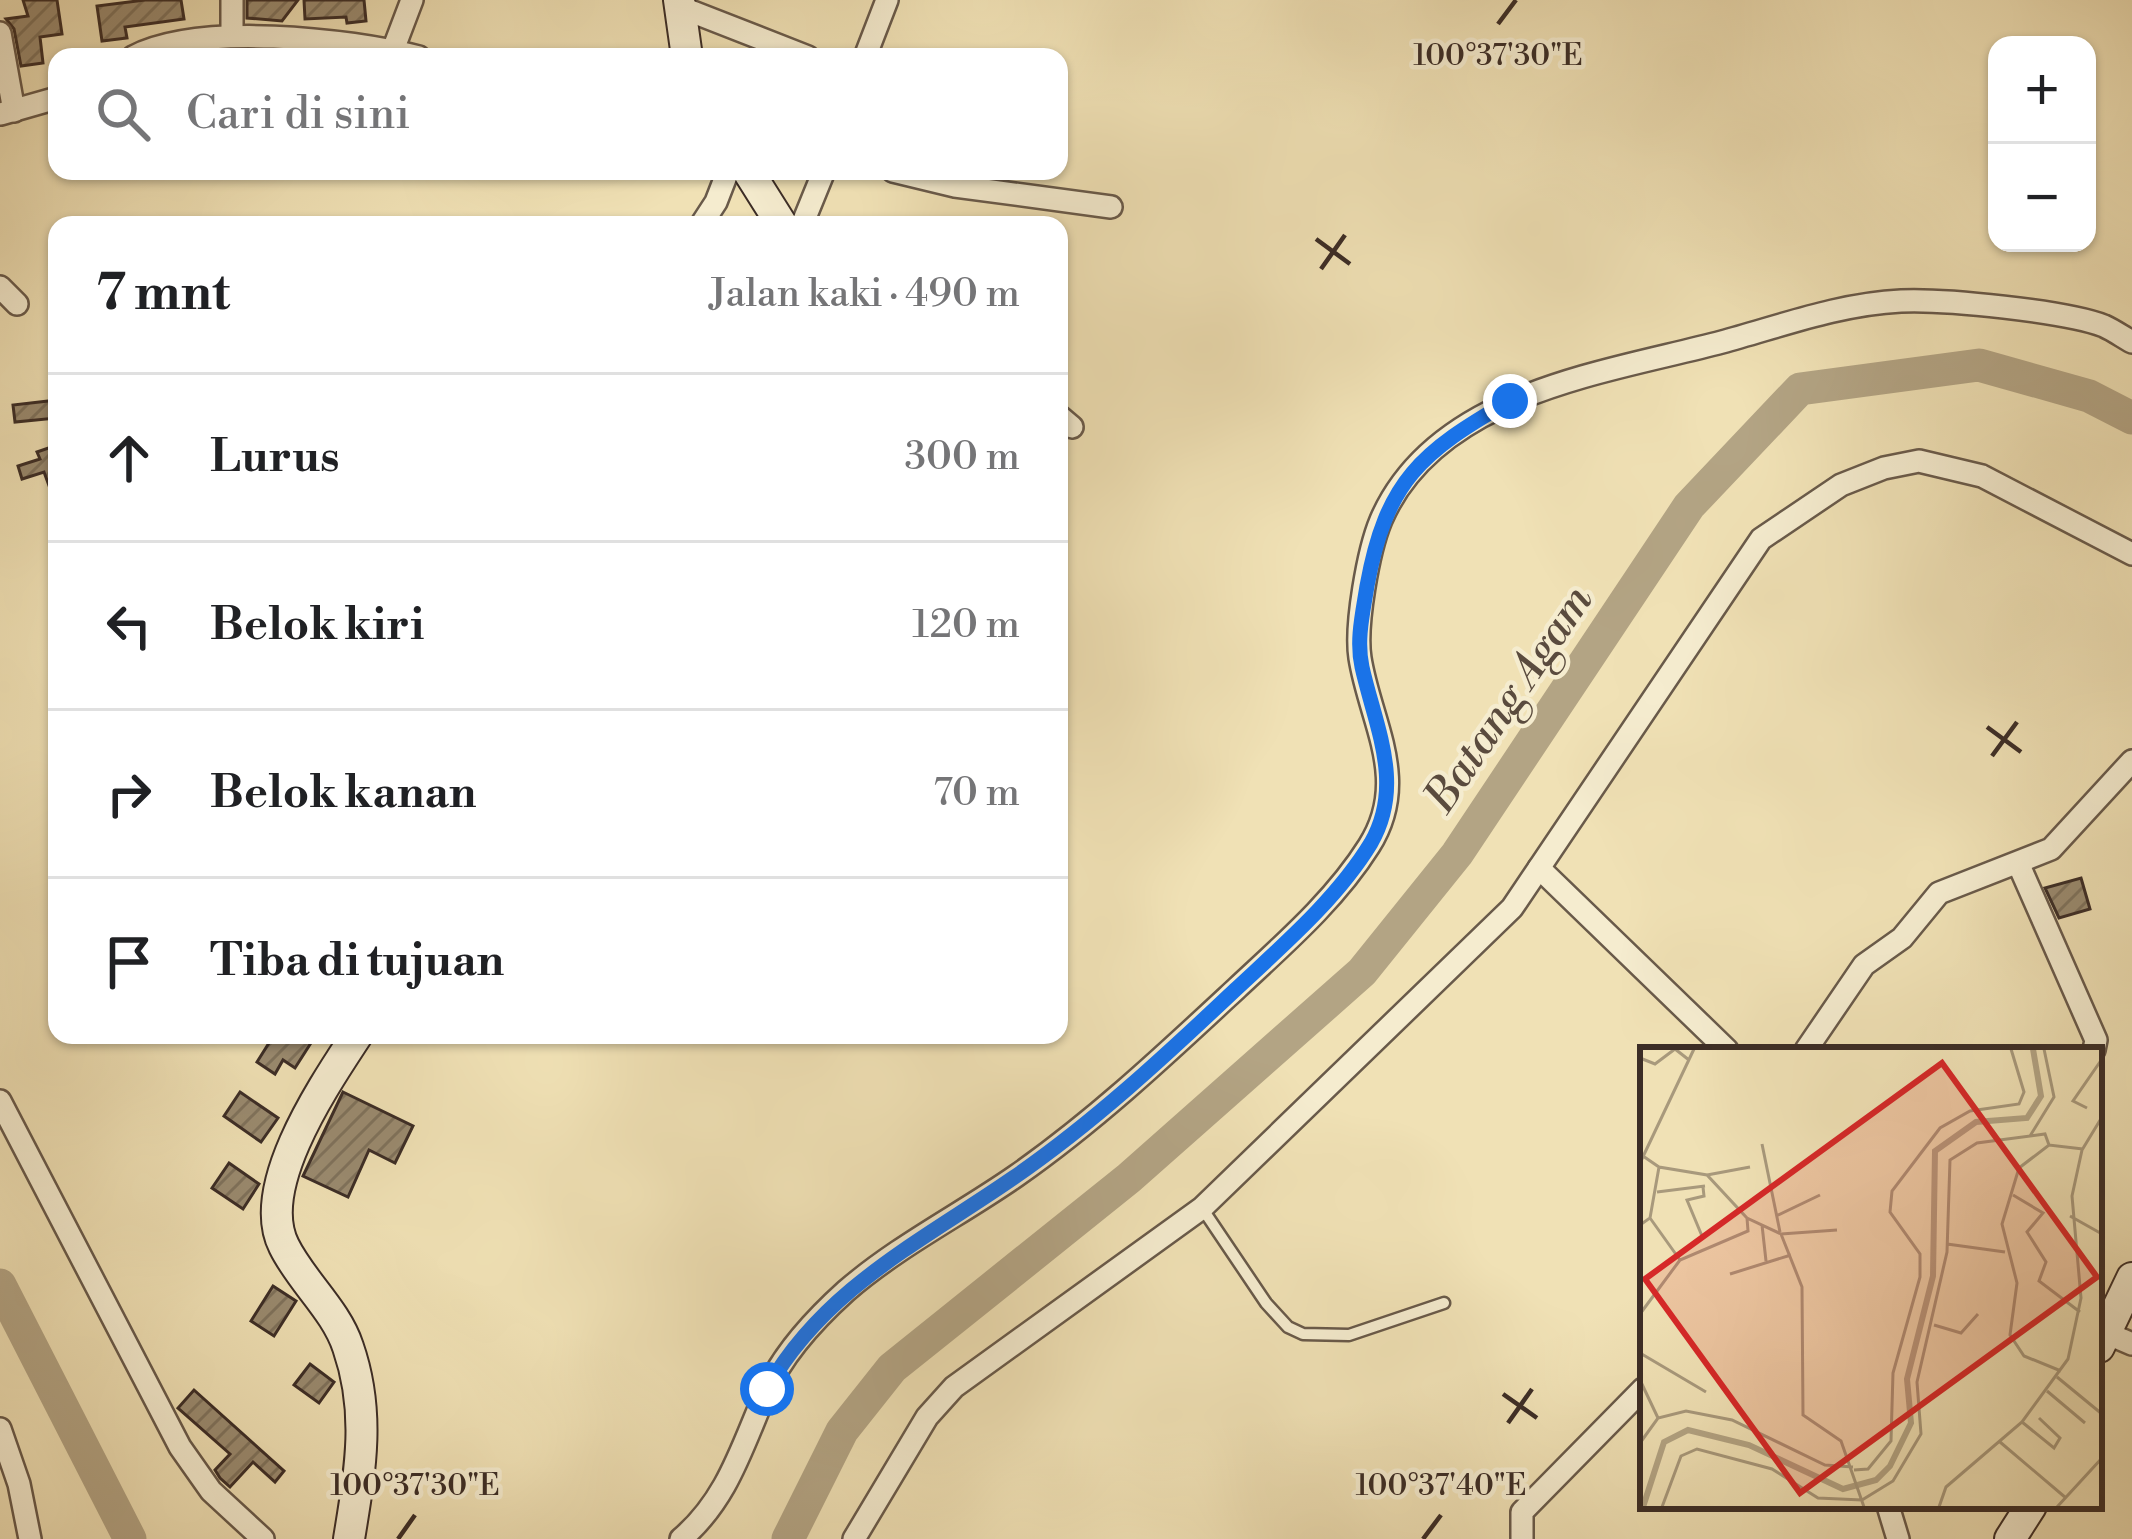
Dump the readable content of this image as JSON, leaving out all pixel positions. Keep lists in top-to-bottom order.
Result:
{
  "water": ["Batang Agam"],
  "page": {
    "map_buttons": ["+", "−"],
    "search": "Cari di sini",
    "heading": ["7 mnt", "Jalan kaki · 490 m"],
    "list": [
      ["Lurus", "300 m"],
      ["Belok kiri", "120 m"],
      ["Belok kanan", "70 m"],
      "Tiba di tujuan"
    ]
  },
  "coordinates": ["100°37'30\"E", "100°37'40\"E"]
}
